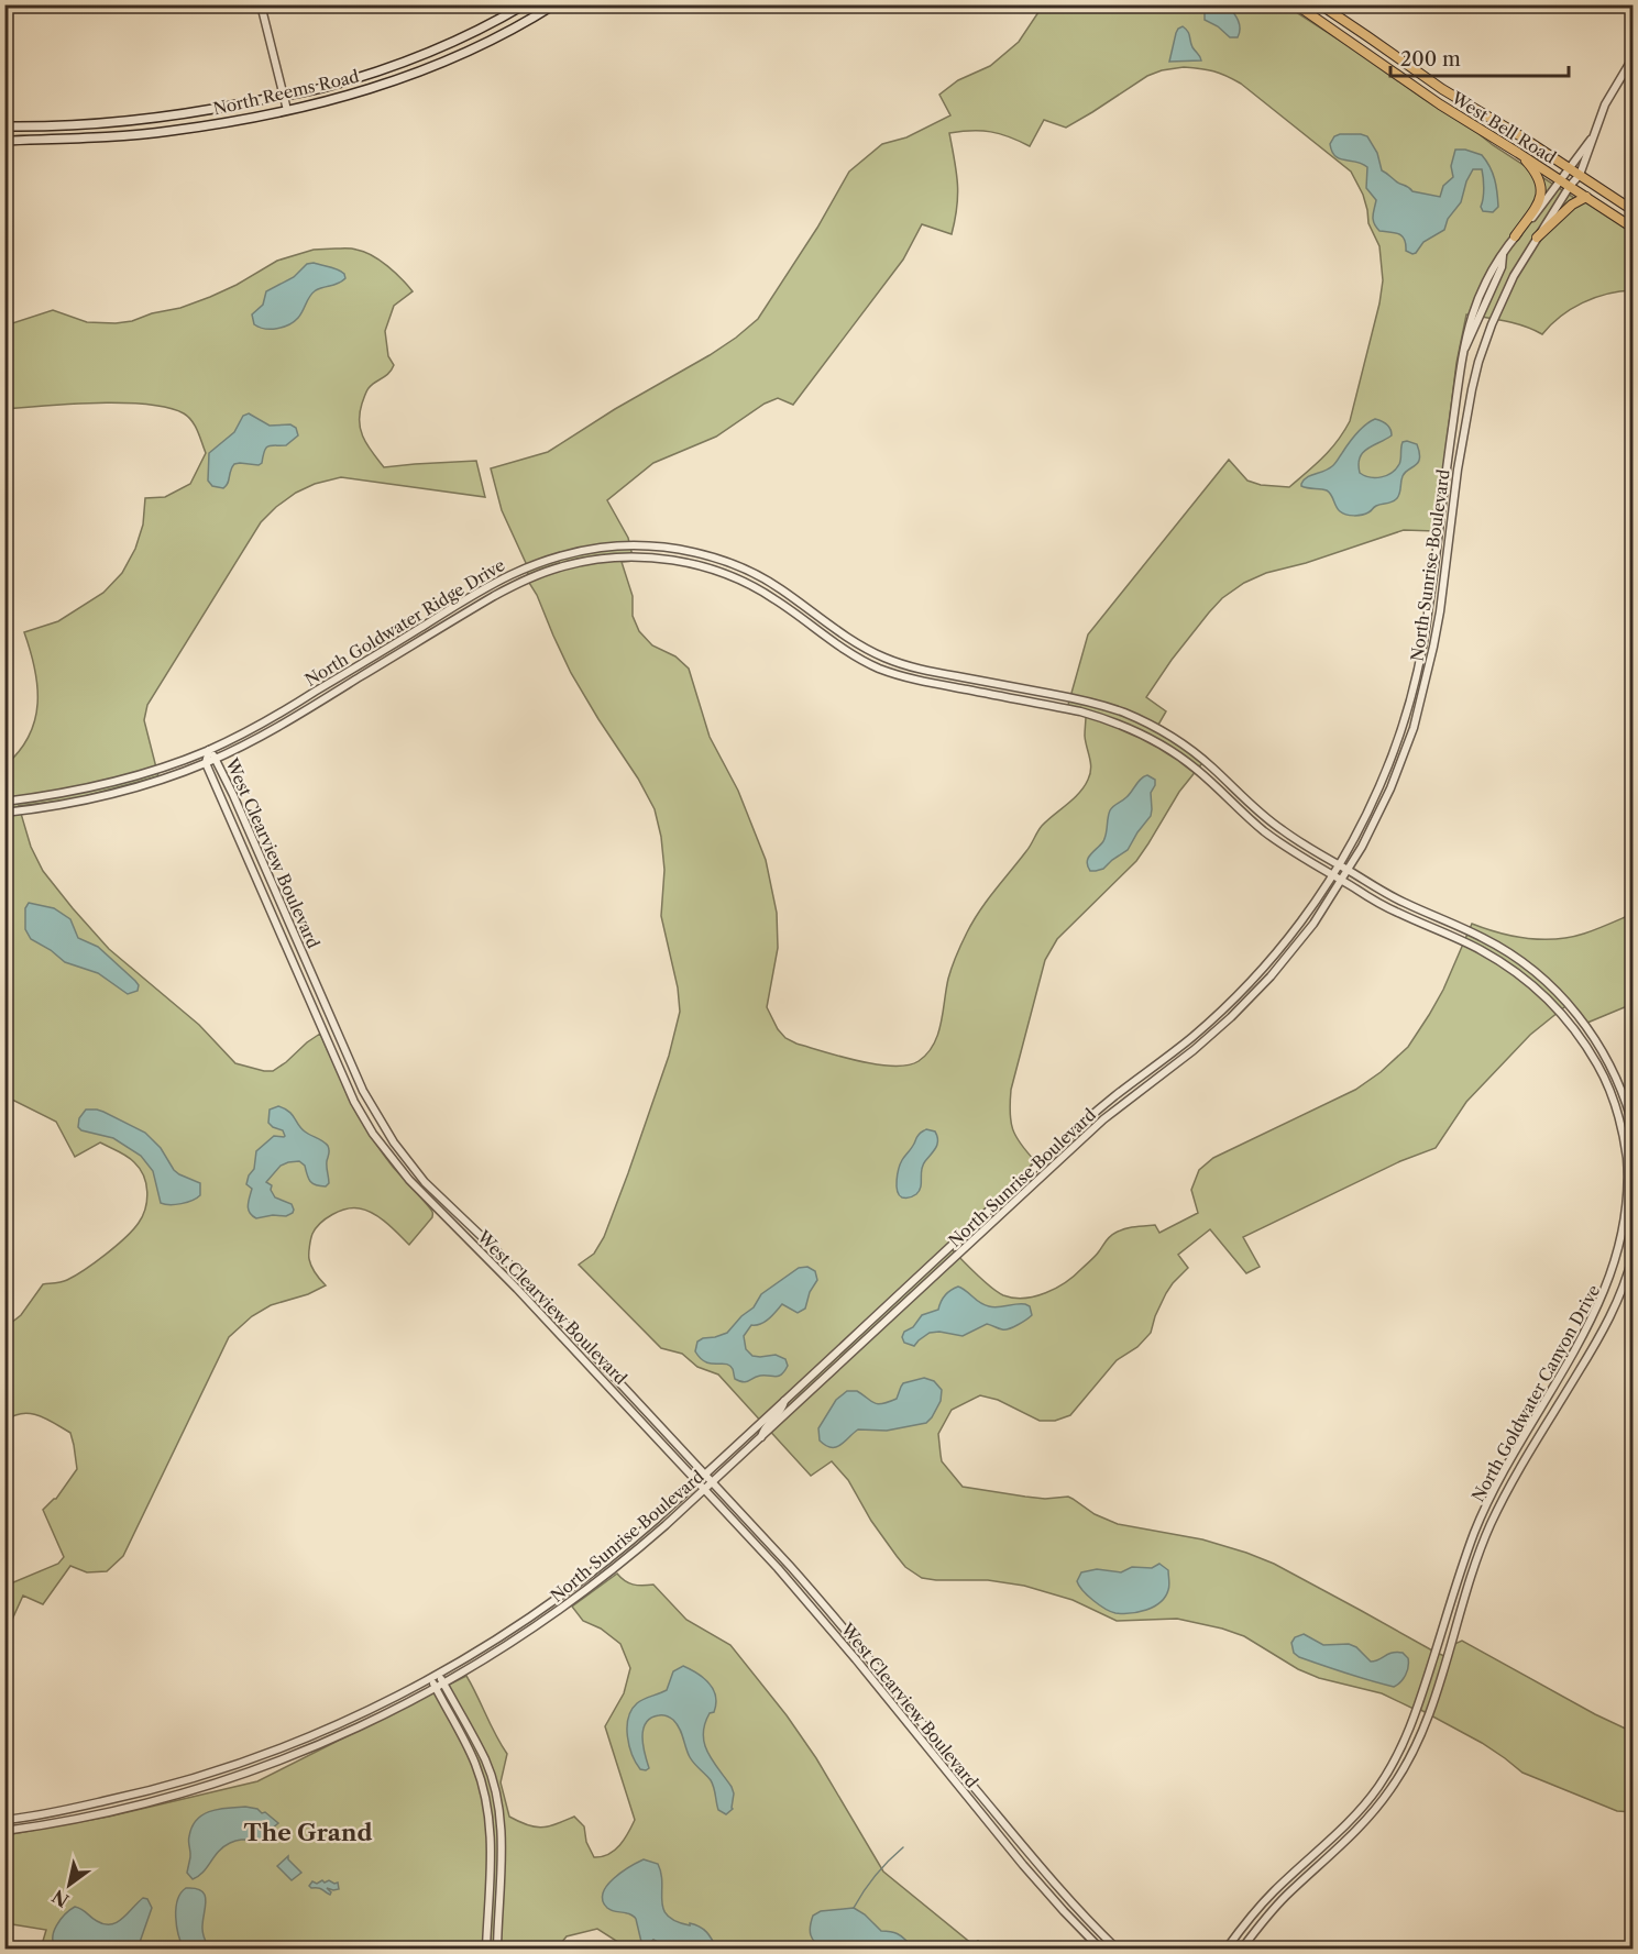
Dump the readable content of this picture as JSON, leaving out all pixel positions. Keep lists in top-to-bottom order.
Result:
{
  "streets": {
    "main road": ["North Reems Road", "West Bell Road"],
    "street": [
      "North Sunrise Boulevard",
      "North Goldwater Ridge Drive",
      "West Clearview Boulevard",
      "North Goldwater Canyon Drive"
    ]
  },
  "crossings": [
    ["West Bell Road", "North Sunrise Boulevard"],
    ["North Sunrise Boulevard", "North Goldwater Ridge Drive"],
    ["North Sunrise Boulevard", "West Clearview Boulevard"],
    ["North Sunrise Boulevard", "North Goldwater Canyon Drive"],
    ["North Goldwater Ridge Drive", "West Clearview Boulevard"],
    ["North Goldwater Ridge Drive", "North Goldwater Canyon Drive"]
  ],
  "districts": ["The Grand"],
  "scale_bar": "200 m",
  "north": "bottom left"
}
